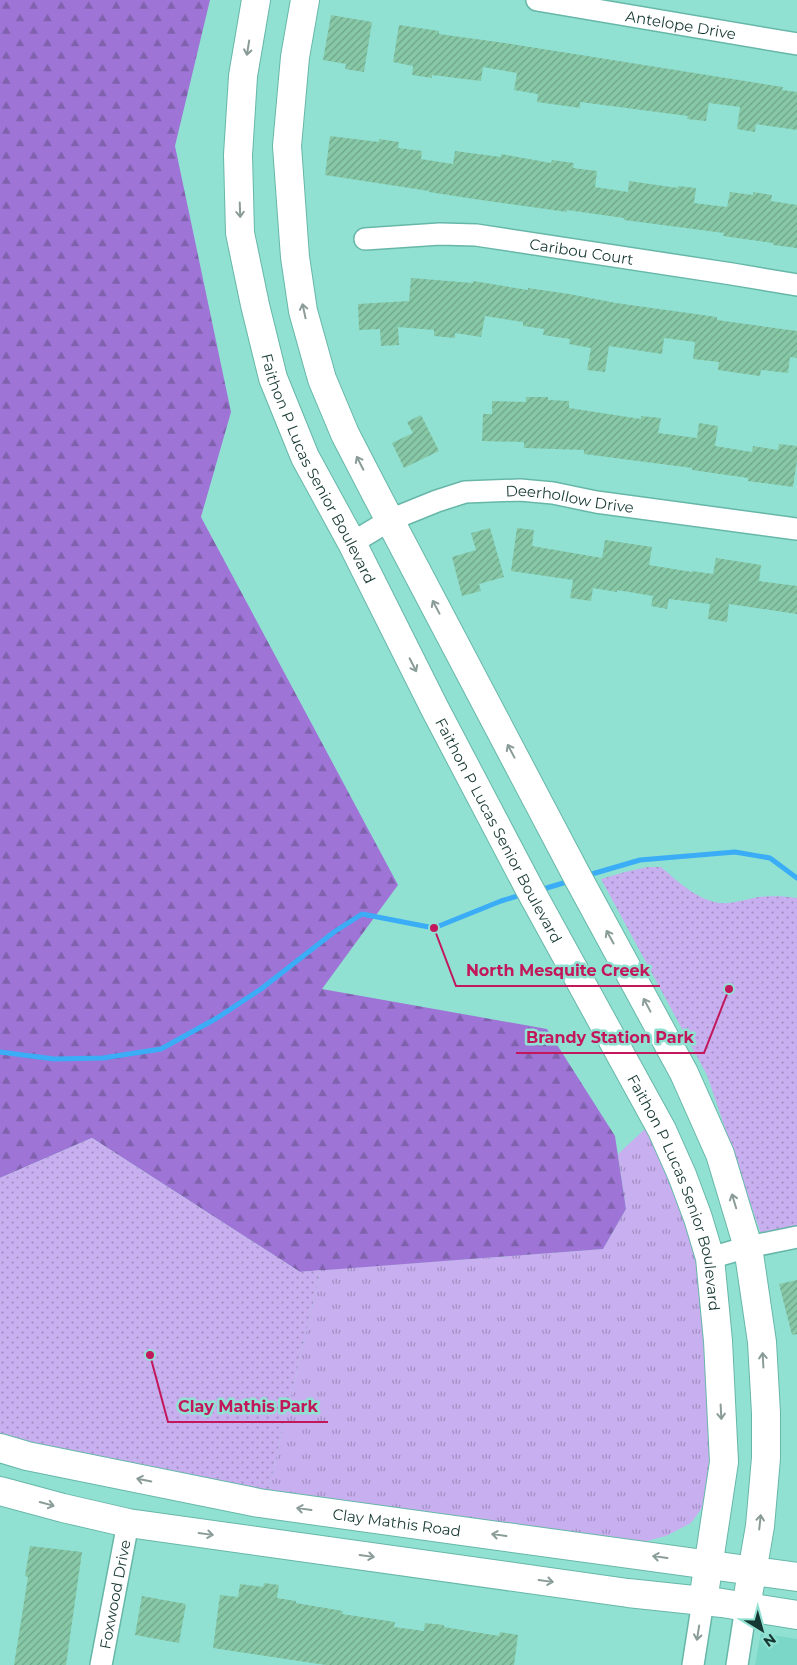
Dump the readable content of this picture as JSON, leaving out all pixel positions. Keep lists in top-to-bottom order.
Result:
{
  "streets": {
    "main road": ["Faithon P Lucas Senior Boulevard", "Clay Mathis Road"],
    "street": [
      "Antelope Drive",
      "Caribou Court",
      "Deerhollow Drive",
      "Foxwood Drive"
    ]
  },
  "crossings": [
    ["Faithon P Lucas Senior Boulevard", "Deerhollow Drive"],
    ["Faithon P Lucas Senior Boulevard", "Clay Mathis Road"]
  ],
  "places": ["North Mesquite Creek", "Brandy Station Park", "Clay Mathis Park"],
  "north": "bottom right"
}
